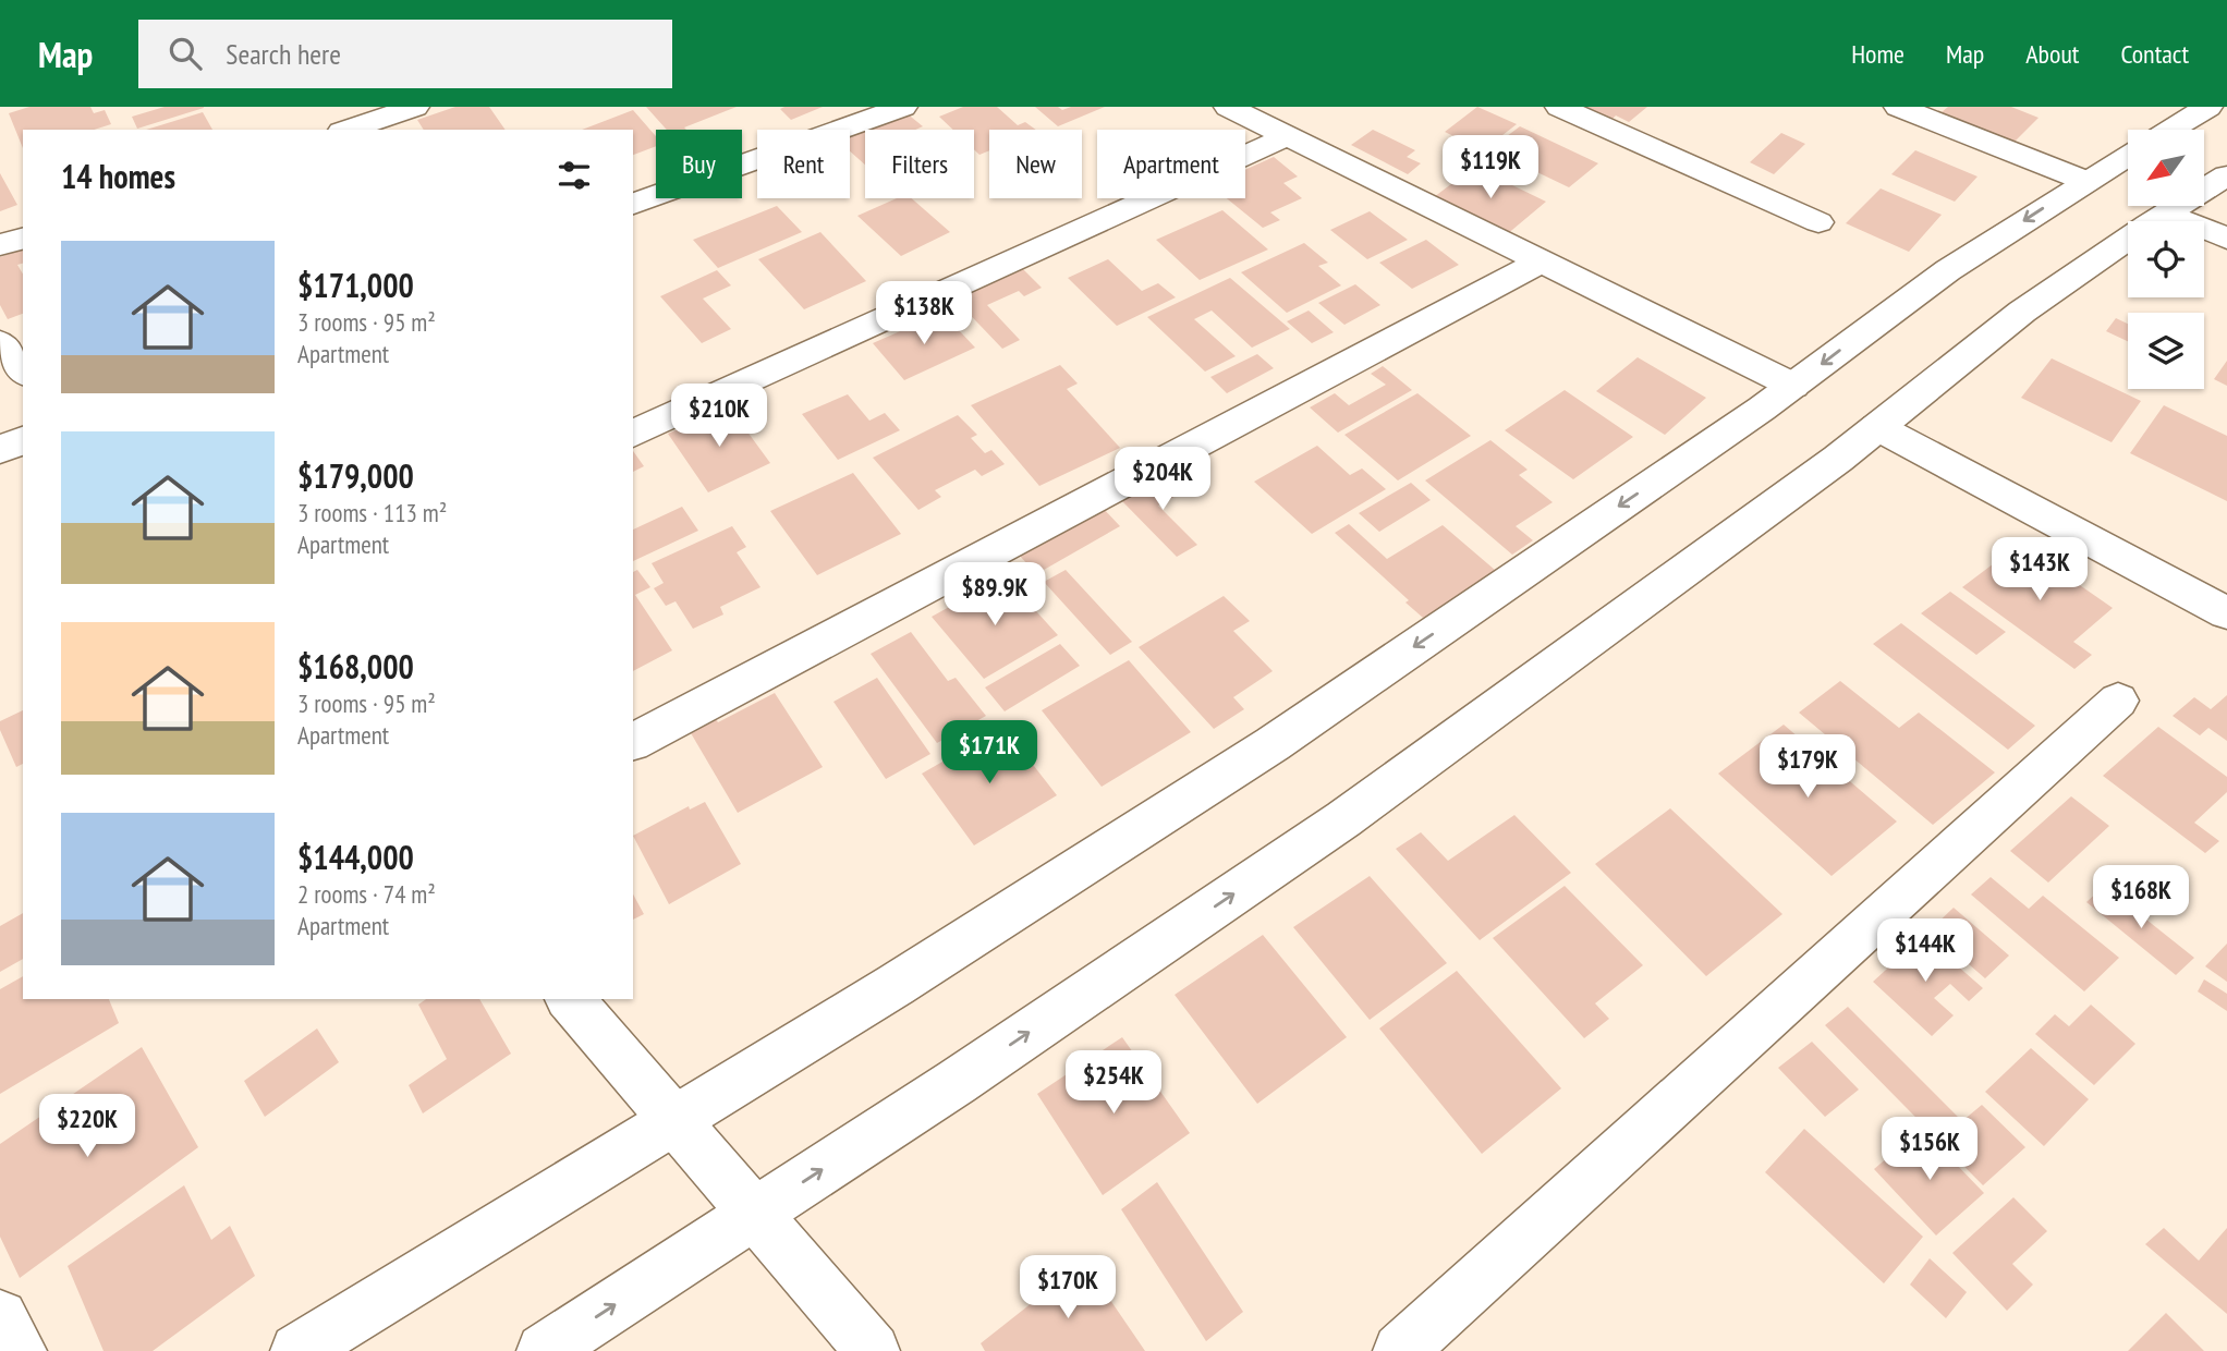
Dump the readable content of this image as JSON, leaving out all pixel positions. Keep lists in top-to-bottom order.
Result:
{
  "north": "bottom left",
  "page": {
    "header": "Map",
    "search": "Search here",
    "nav": [
      "Home",
      "Map",
      "About",
      "Contact"
    ],
    "chip": [
      "Buy",
      "Rent",
      "Filters",
      "New",
      "Apartment"
    ],
    "heading": "14 homes",
    "price": [
      "$119K",
      "$138K",
      "$210K",
      "$204K",
      "$143K",
      "$89.9K",
      "$171K",
      "$179K",
      "$168K",
      "$144K",
      "$254K",
      "$220K",
      "$156K",
      "$170K"
    ],
    "list": [
      {
        "name": "$171,000",
        "note": "3 rooms · 95 m² · Apartment"
      },
      {
        "name": "$179,000",
        "note": "3 rooms · 113 m² · Apartment"
      },
      {
        "name": "$168,000",
        "note": "3 rooms · 95 m² · Apartment"
      },
      {
        "name": "$144,000",
        "note": "2 rooms · 74 m² · Apartment"
      }
    ]
  }
}
